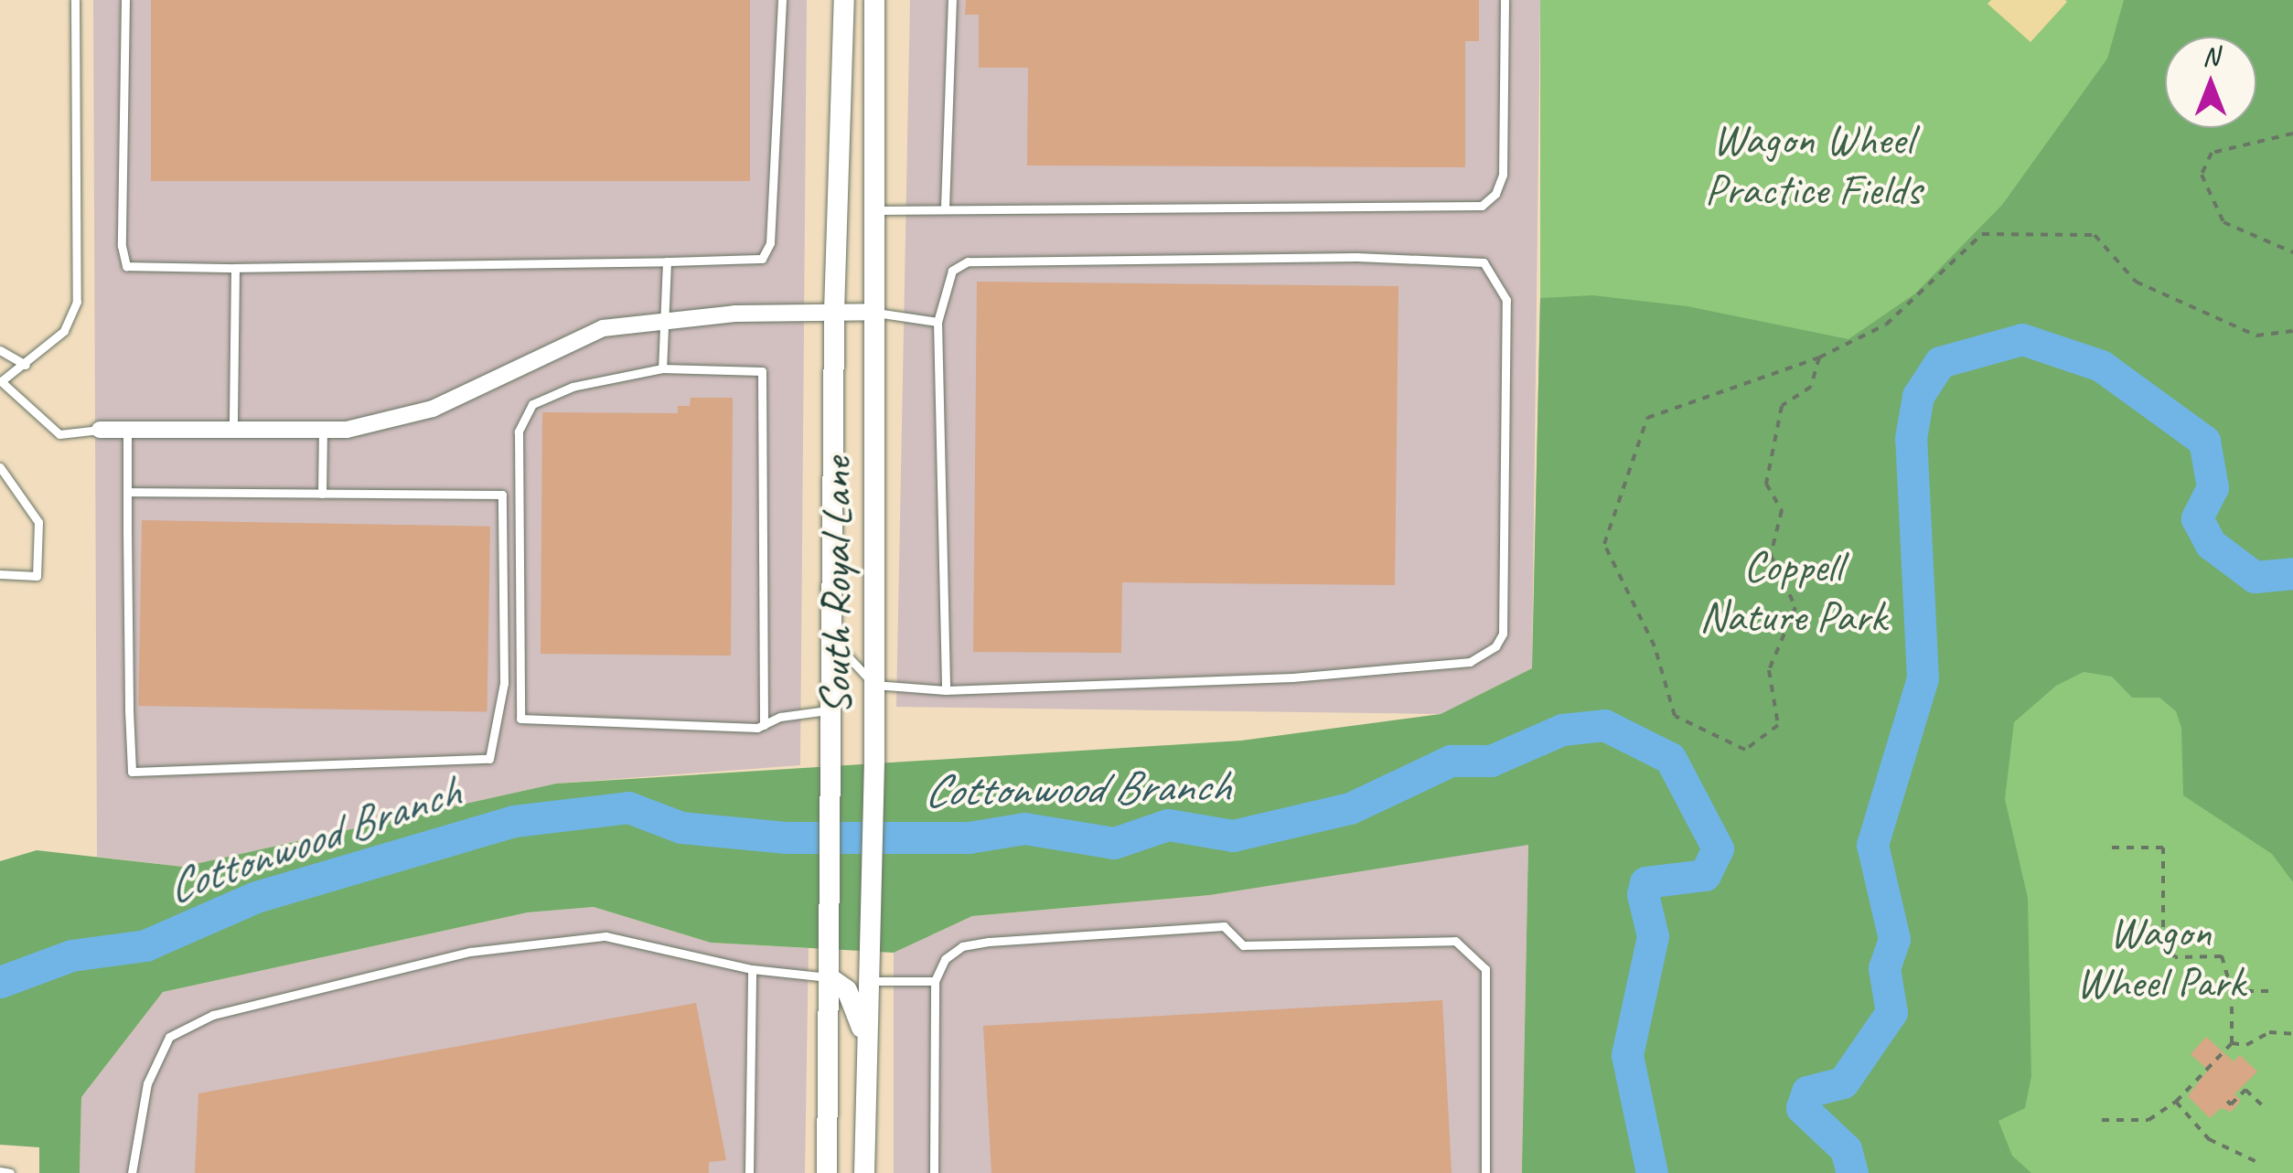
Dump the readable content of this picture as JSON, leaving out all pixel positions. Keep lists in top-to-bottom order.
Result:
{
  "streets": {
    "main road": ["South Royal Lane"]
  },
  "water": ["Cottonwood Branch"],
  "parks": ["Wagon Wheel Practice Fields", "Coppell Nature Park", "Wagon Wheel Park"],
  "north": "top"
}
